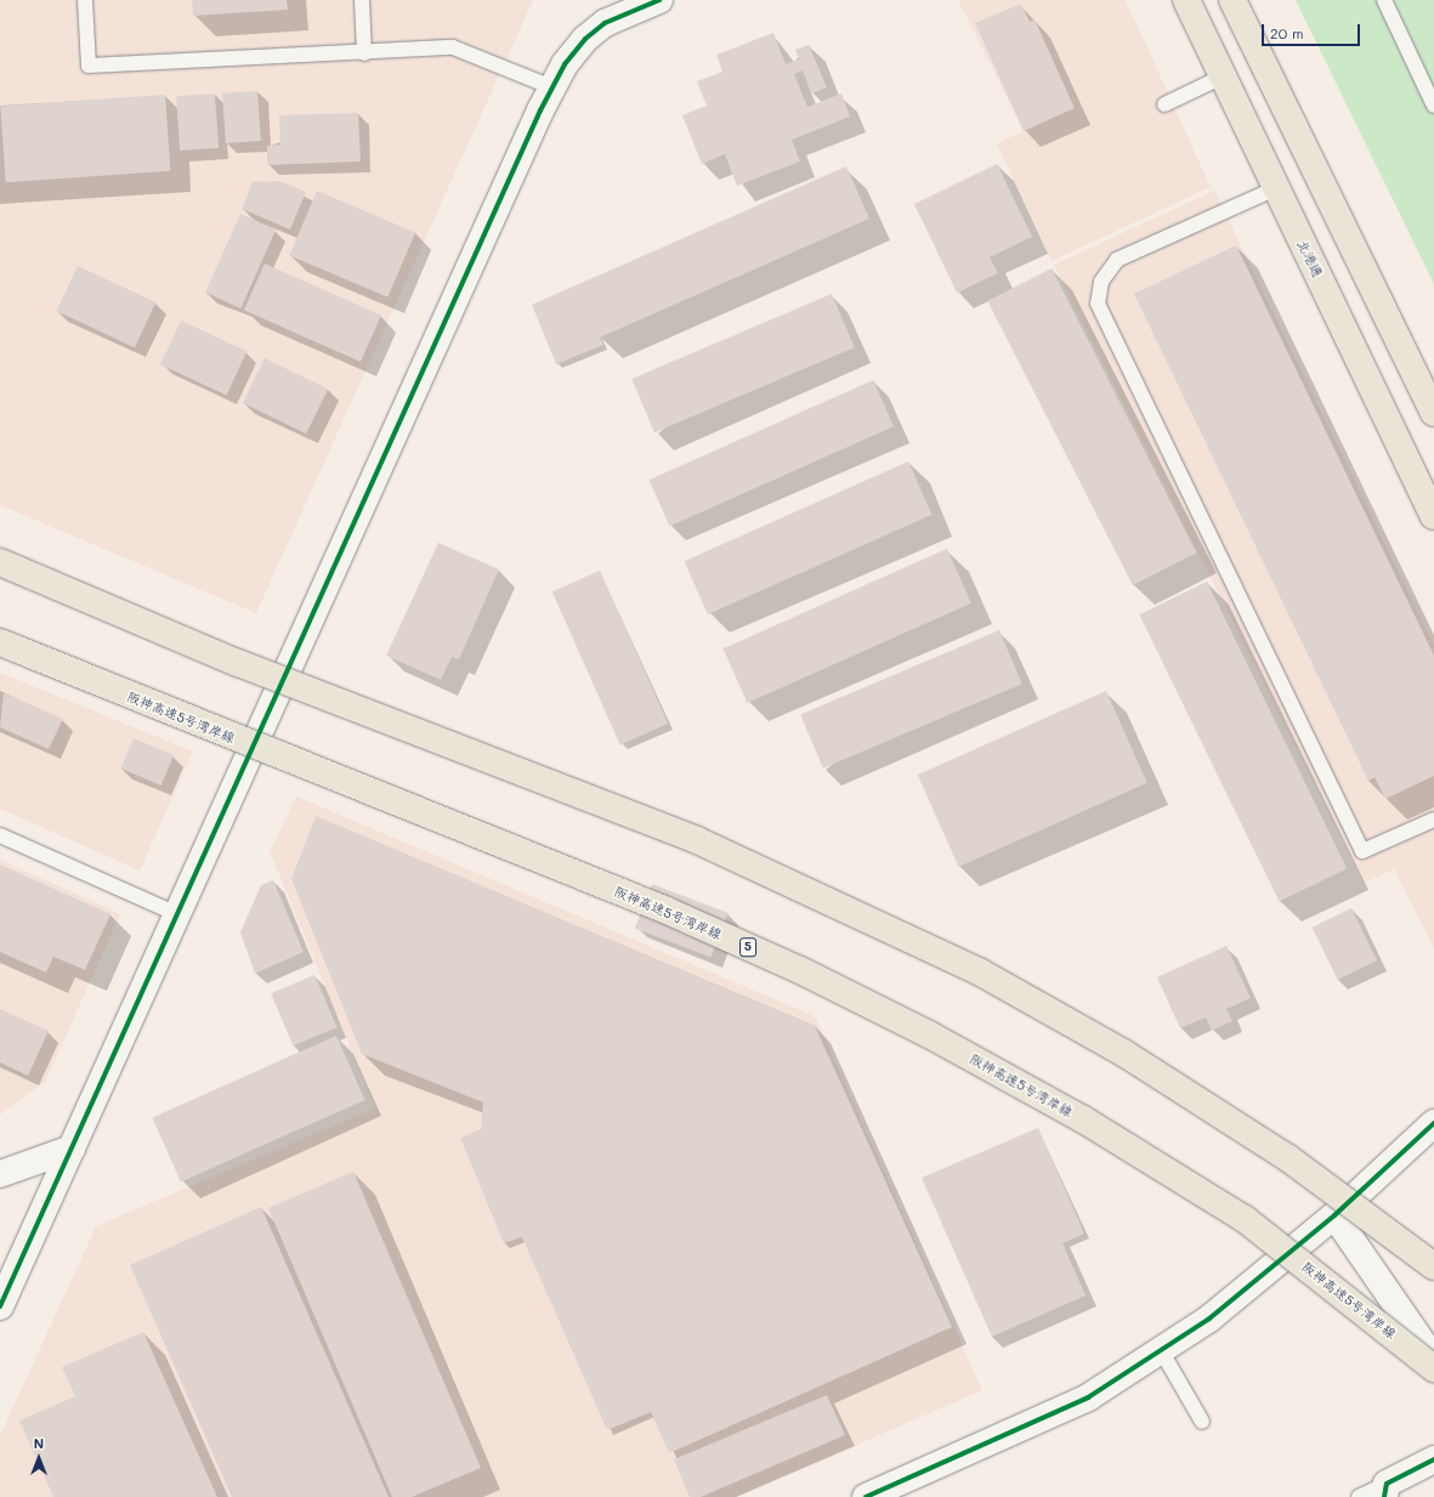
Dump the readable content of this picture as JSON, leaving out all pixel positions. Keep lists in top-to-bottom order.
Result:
{
  "streets": {
    "main road": ["北港通", "阪神高速5号湾岸線", "5"]
  },
  "scale_bar": "20 m",
  "north": "top"
}
